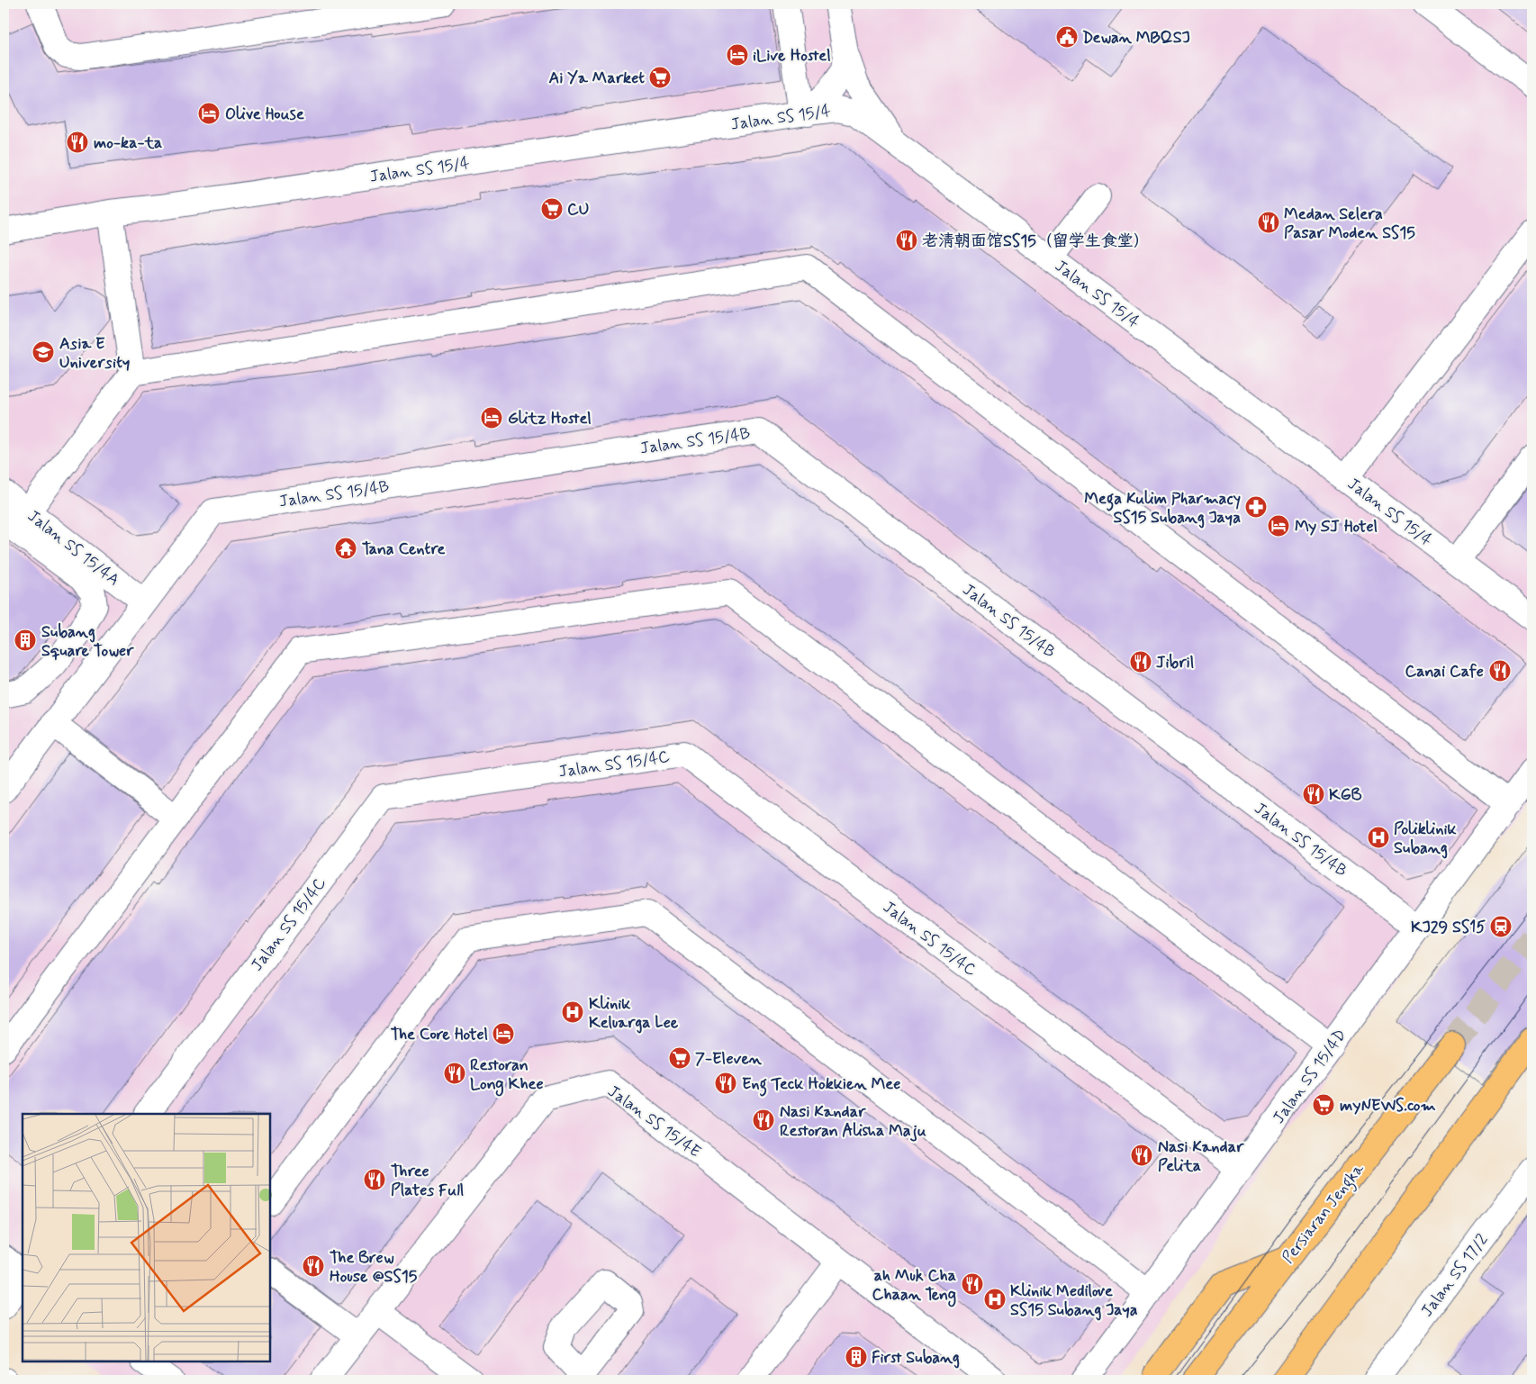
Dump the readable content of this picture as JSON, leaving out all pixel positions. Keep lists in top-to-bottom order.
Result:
{
  "streets": {
    "main road": ["Persiaran Jengka"],
    "street": [
      "Jalan SS 15/4",
      "Jalan SS 15/4B",
      "Jalan SS 15/4A",
      "Jalan SS 15/4C",
      "Jalan SS 15/4D",
      "Jalan SS 15/4E",
      "Jalan SS 17/2"
    ]
  },
  "crossings": [
    ["Jalan SS 15/4B", "Jalan SS 15/4A"],
    ["Jalan SS 15/4B", "Jalan SS 15/4D"],
    ["Jalan SS 15/4C", "Jalan SS 15/4D"]
  ],
  "places": {
    "public building": ["Dewan MBQSJ"],
    "hotel": [
      "iLive Hostel",
      "Olive House",
      "Glitz Hostel",
      "My SJ Hotel",
      "The Core Hotel"
    ],
    "supermarket": [
      "Ai Ya Market",
      "CU",
      "7-Eleven",
      "myNEWS.com"
    ],
    "restaurant": [
      "mo-ka-ta",
      "Medan Selera Pasar Moden SS15",
      "老清朝面馆SS15（留学生食堂）",
      "Jibril",
      "Canai Cafe",
      "KGB",
      "Restoran Long Khee",
      "Eng Teck Hokkien Mee",
      "Nasi Kandar Restoran Alisha Maju",
      "Nasi Kandar Pelita",
      "Three Plates Full",
      "The Brew House @SS15",
      "ah Muk Cha Chaan Teng"
    ],
    "school or university": ["Asia E University"],
    "pharmacy": ["Mega Kulim Pharmacy SS15 Subang Jaya"],
    "temple": ["Tana Centre"],
    "building": ["Subang Square Tower", "First Subang"],
    "hospital": ["Poliklinik Subang", "Klinik Keluarga Lee", "Klinik Medilove SS15 Subang Jaya"],
    "station": ["KJ29 SS15"]
  }
}
